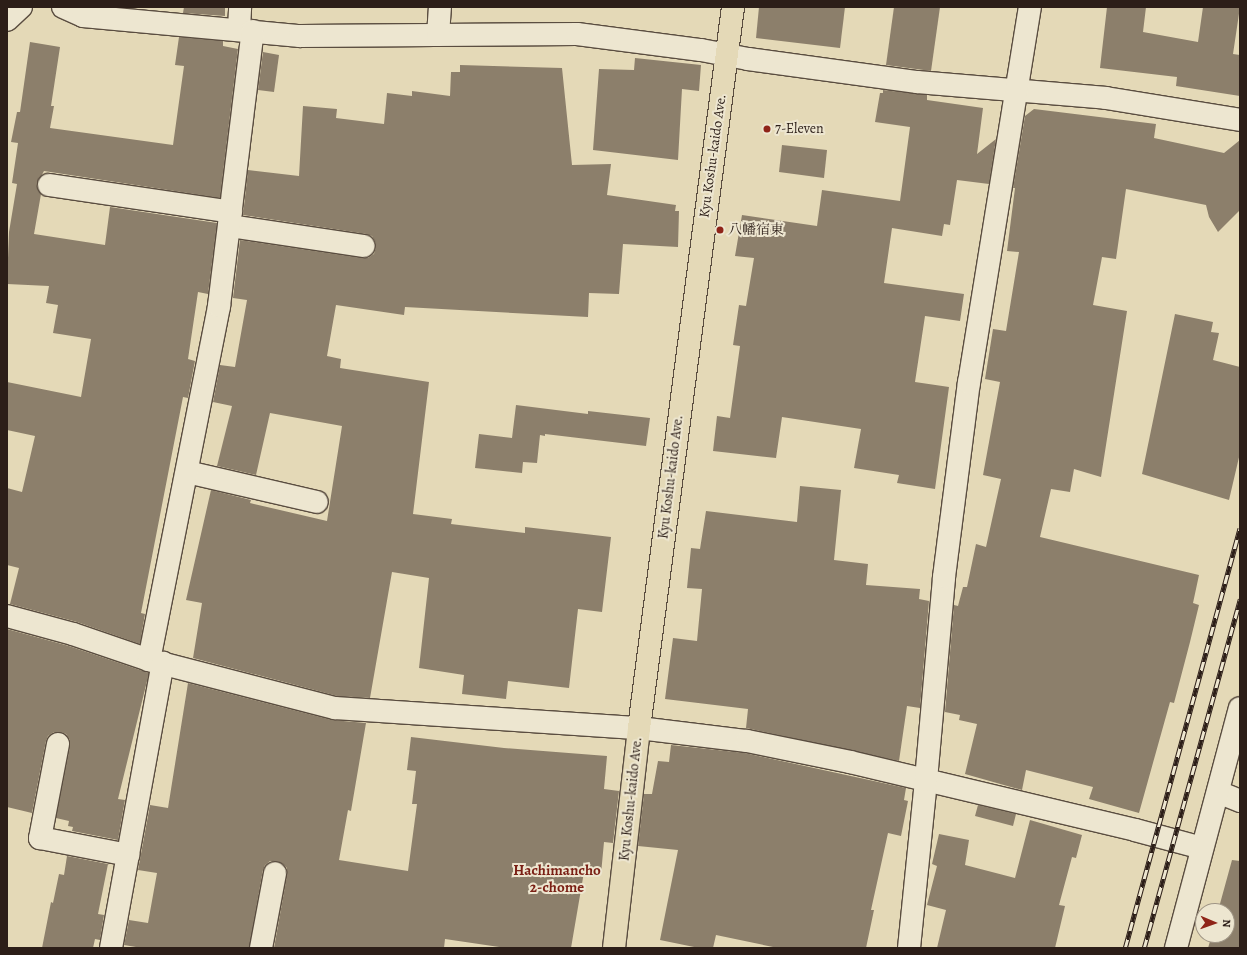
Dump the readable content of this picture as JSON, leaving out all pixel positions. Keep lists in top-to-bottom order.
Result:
{
  "streets": {
    "main road": ["Kyu Koshu-kaido Ave."]
  },
  "districts": ["Hachimancho 2-chome"],
  "places": ["7-Eleven", "八幡宿東"],
  "north": "right"
}
